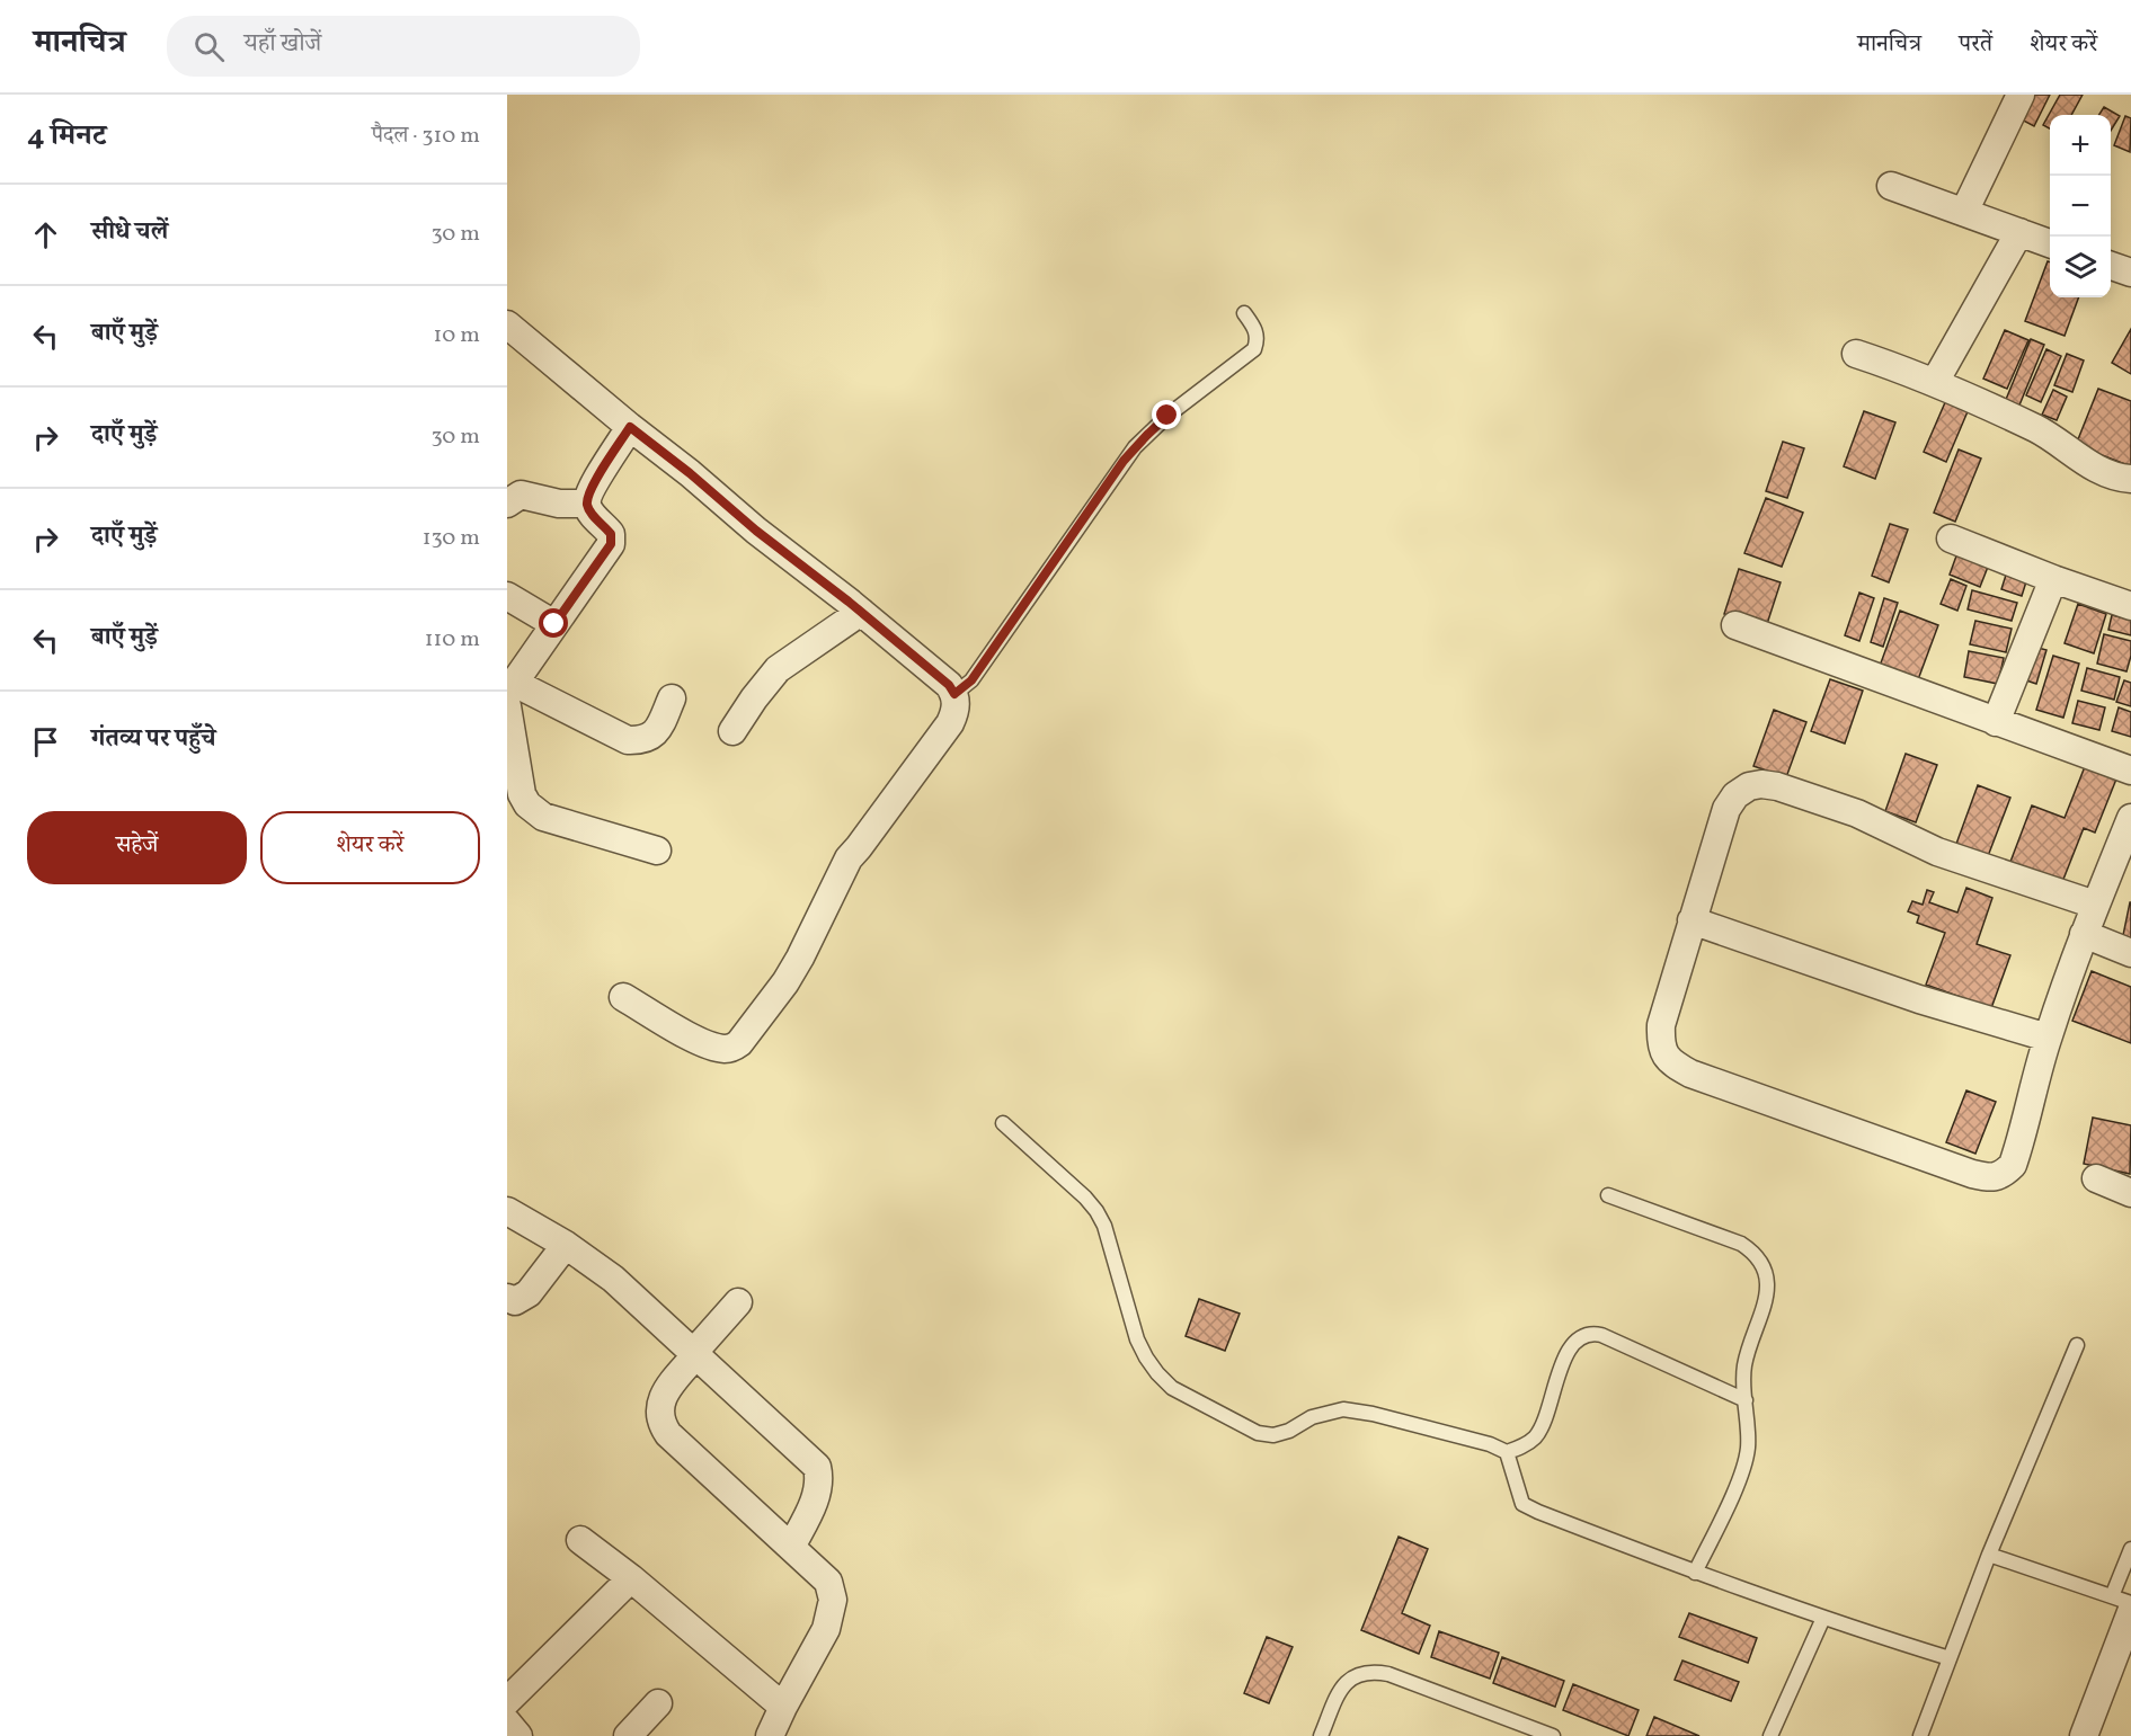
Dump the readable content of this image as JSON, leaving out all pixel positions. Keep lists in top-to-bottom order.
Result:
{
  "page": {
    "header": "मानचित्र",
    "search": "यहाँ खोजें",
    "nav": ["मानचित्र", "परतें", "शेयर करें"],
    "heading": ["4 मिनट", "पैदल · 310 m"],
    "map_buttons": ["+", "−"],
    "list": [
      ["सीधे चलें", "30 m"],
      ["बाएँ मुड़ें", "10 m"],
      ["दाएँ मुड़ें", "30 m"],
      ["दाएँ मुड़ें", "130 m"],
      ["बाएँ मुड़ें", "110 m"],
      "गंतव्य पर पहुँचे"
    ],
    "buttons": ["सहेजें", "शेयर करें"]
  }
}
